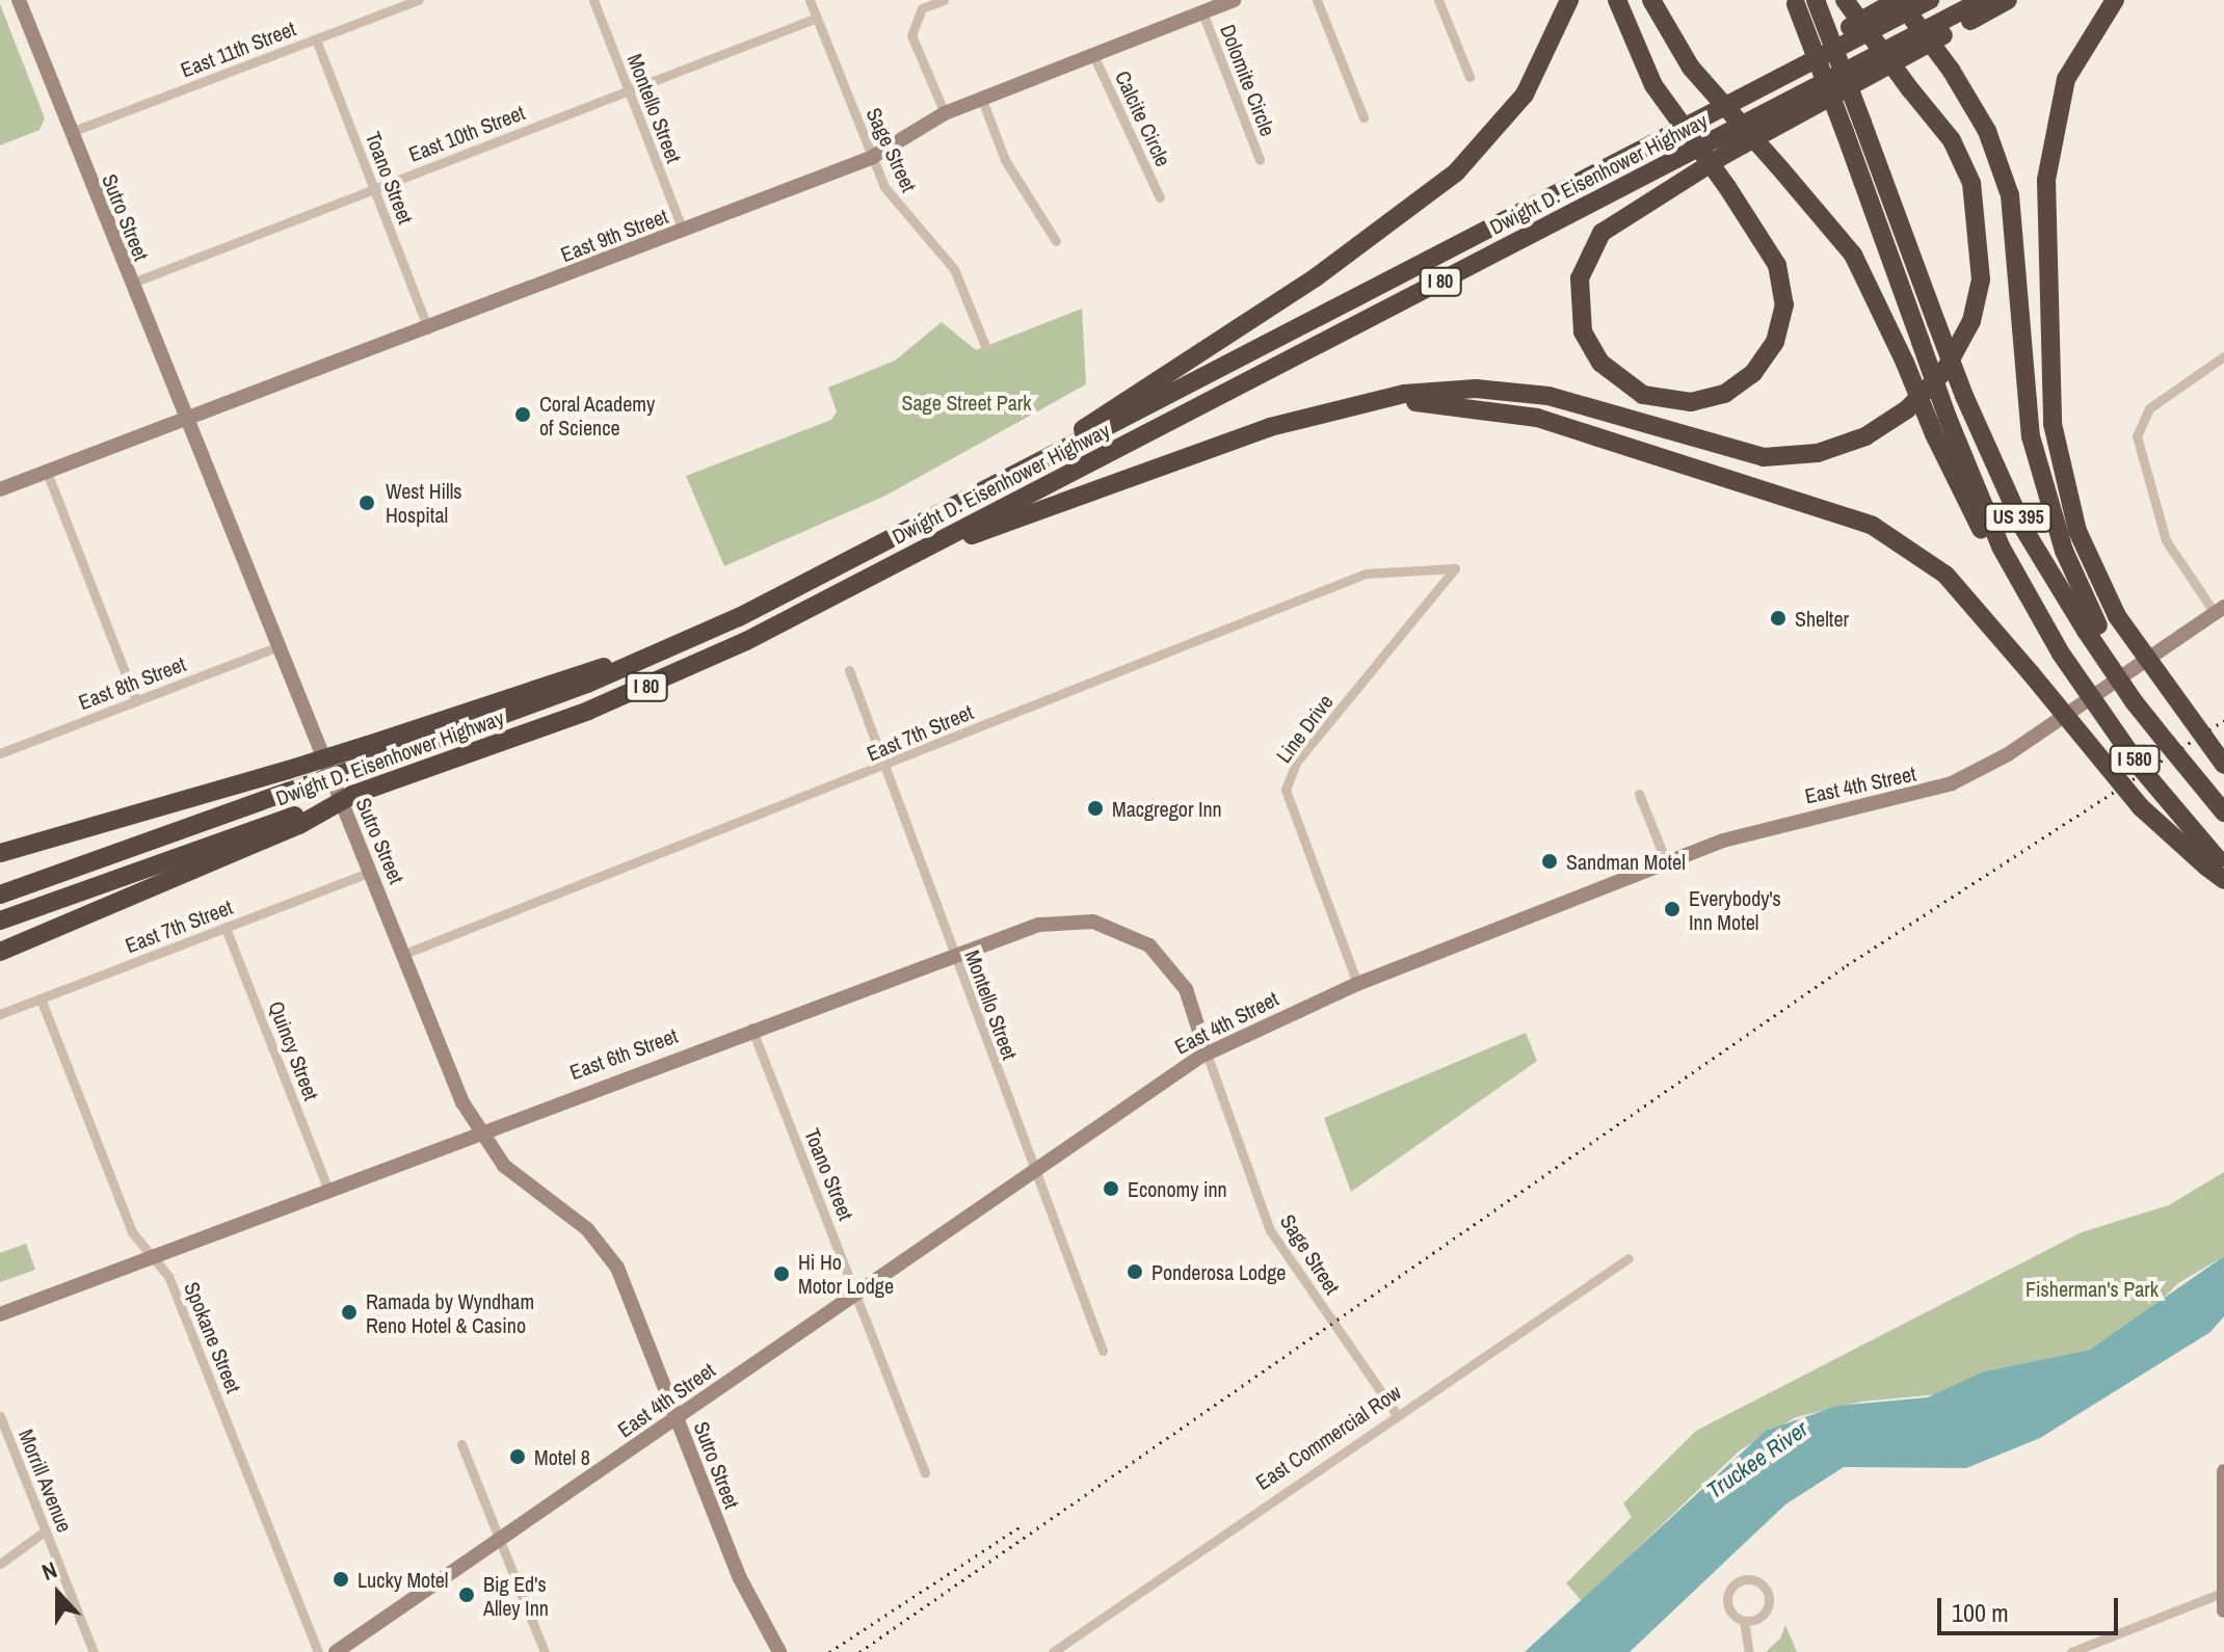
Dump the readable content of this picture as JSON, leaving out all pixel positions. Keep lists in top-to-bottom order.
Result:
{
  "streets": {
    "highway": [
      "Dwight D. Eisenhower Highway",
      "I 80",
      "US 395",
      "I 580"
    ],
    "main road": [
      "Sutro Street",
      "East 9th Street",
      "East 4th Street",
      "East 6th Street"
    ],
    "street": [
      "East 11th Street",
      "Dolomite Circle",
      "Montello Street",
      "Calcite Circle",
      "East 10th Street",
      "Sage Street",
      "Toano Street",
      "East 8th Street",
      "Line Drive",
      "East 7th Street",
      "Quincy Street",
      "Spokane Street",
      "East Commercial Row",
      "Morrill Avenue"
    ]
  },
  "crossings": [
    ["East 11th Street", "Toano Street"],
    ["East 11th Street", "Sutro Street"],
    ["Dolomite Circle", "East 9th Street"],
    ["Montello Street", "East 10th Street"],
    ["Montello Street", "East 9th Street"],
    ["Montello Street", "East 7th Street"],
    ["Montello Street", "East 4th Street"],
    ["Montello Street", "East 6th Street"],
    ["Calcite Circle", "East 9th Street"],
    ["East 10th Street", "Sage Street"],
    ["East 10th Street", "Toano Street"],
    ["East 10th Street", "Sutro Street"],
    ["Sage Street", "East 9th Street"],
    ["Sage Street", "East 4th Street"],
    ["Sage Street", "East 6th Street"],
    ["Sage Street", "East Commercial Row"],
    ["Toano Street", "East 9th Street"],
    ["Toano Street", "East 4th Street"],
    ["Toano Street", "East 6th Street"],
    ["Sutro Street", "East 9th Street"],
    ["Sutro Street", "East 8th Street"],
    ["Sutro Street", "East 7th Street"],
    ["Sutro Street", "East 4th Street"],
    ["Sutro Street", "East 6th Street"],
    ["US 395", "I 580"],
    ["Line Drive", "East 7th Street"],
    ["Line Drive", "East 4th Street"],
    ["East 7th Street", "Quincy Street"],
    ["East 7th Street", "Spokane Street"],
    ["East 4th Street", "East 6th Street"],
    ["Quincy Street", "East 6th Street"],
    ["East 6th Street", "Spokane Street"]
  ],
  "water": ["Truckee River"],
  "parks": ["Sage Street Park", "Fisherman's Park"],
  "places": [
    "Coral Academy of Science",
    "West Hills Hospital",
    "Shelter",
    "Macgregor Inn",
    "Sandman Motel",
    "Everybody's Inn Motel",
    "Economy inn",
    "Ponderosa Lodge",
    "Hi Ho Motor Lodge",
    "Ramada by Wyndham Reno Hotel & Casino",
    "Motel 8",
    "Lucky Motel",
    "Big Ed's Alley Inn"
  ],
  "scale_bar": "100 m",
  "north": "top"
}
